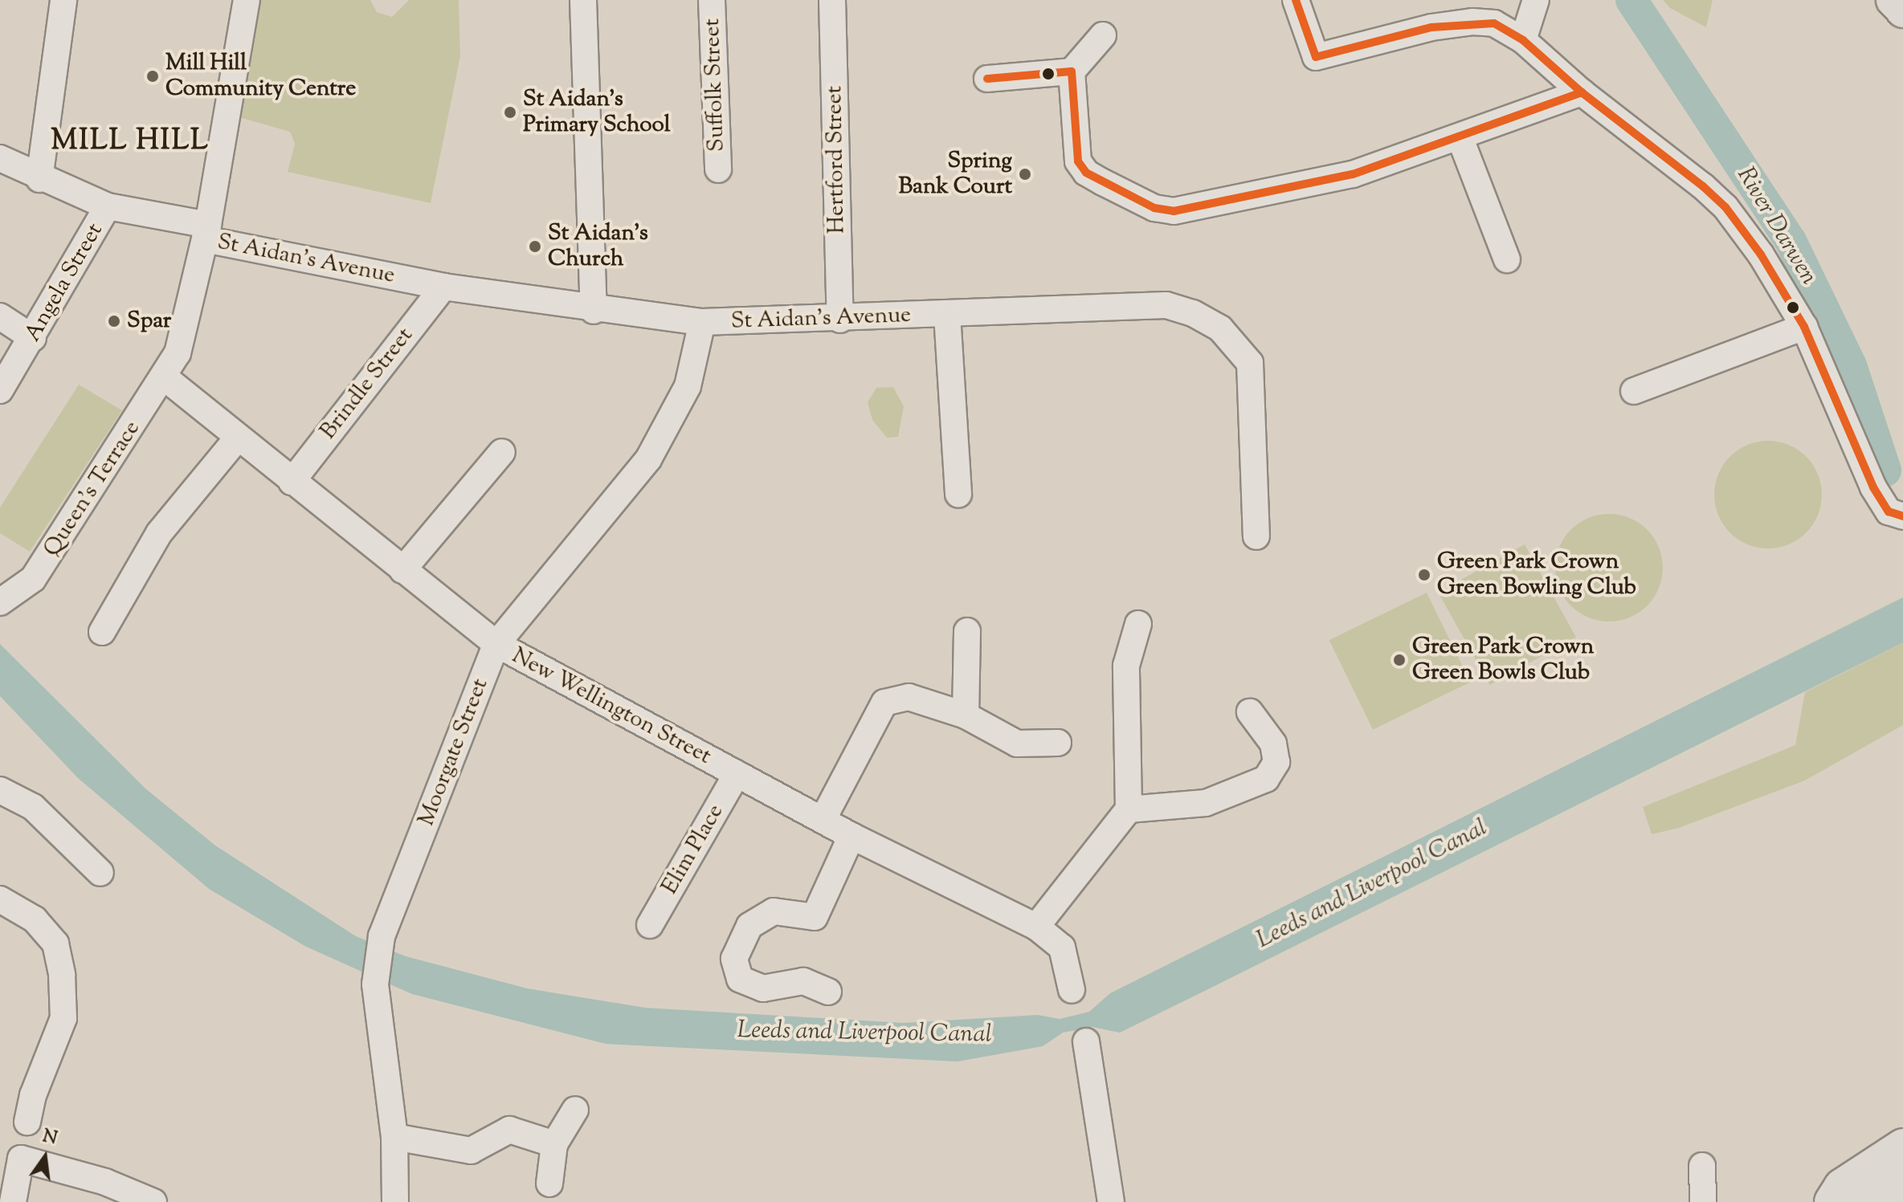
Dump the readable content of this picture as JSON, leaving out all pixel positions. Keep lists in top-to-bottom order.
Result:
{
  "streets": {
    "street": [
      "Suffolk Street",
      "Hertford Street",
      "St Aidan's Avenue",
      "Angela Street",
      "Brindle Street",
      "Queen's Terrace",
      "New Wellington Street",
      "Moorgate Street",
      "Elim Place"
    ]
  },
  "crossings": [
    ["Hertford Street", "St Aidan's Avenue"],
    ["St Aidan's Avenue", "Angela Street"],
    ["St Aidan's Avenue", "Brindle Street"],
    ["St Aidan's Avenue", "Queen's Terrace"],
    ["St Aidan's Avenue", "Moorgate Street"],
    ["Brindle Street", "New Wellington Street"],
    ["Queen's Terrace", "New Wellington Street"],
    ["New Wellington Street", "Moorgate Street"],
    ["New Wellington Street", "Elim Place"]
  ],
  "districts": ["MILL HILL"],
  "water": ["River Darwen", "Leeds and Liverpool Canal"],
  "places": [
    "Mill Hill Community Centre",
    "St Aidan's Primary School",
    "Spring Bank Court",
    "St Aidan’s Church",
    "Spar",
    "Green Park Crown Green Bowling Club",
    "Green Park Crown Green Bowls Club"
  ],
  "north": "top"
}
